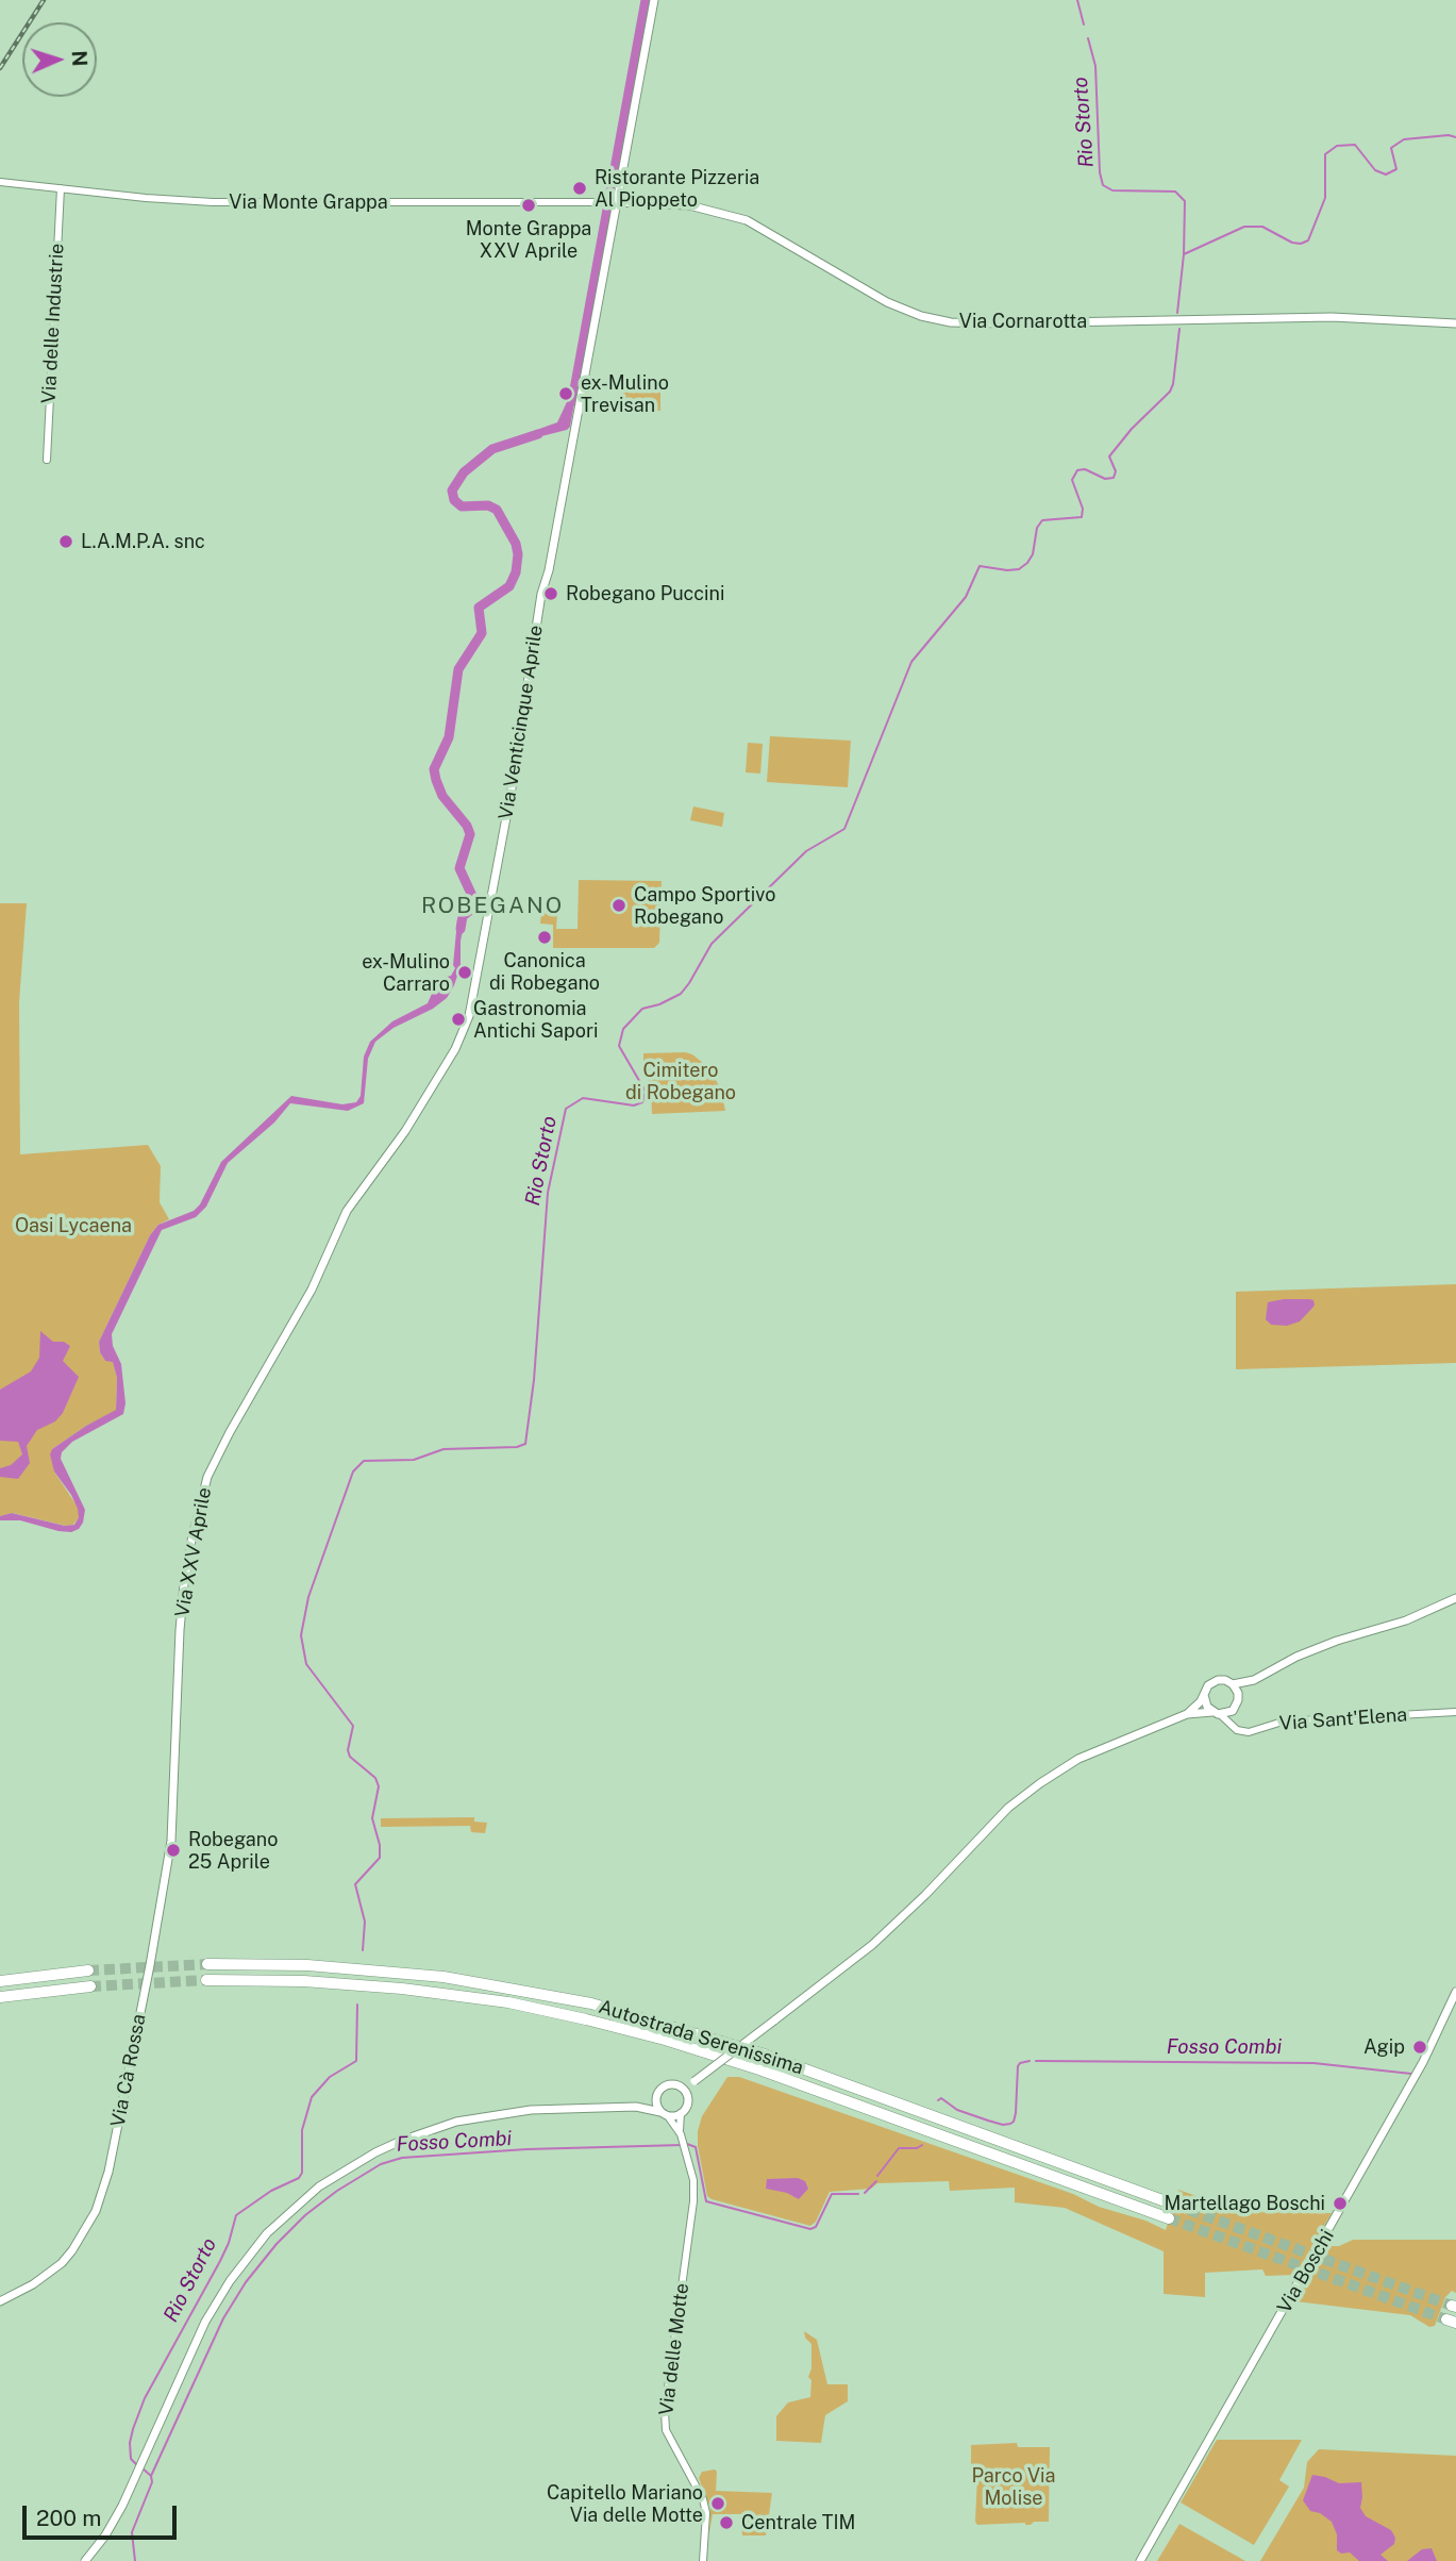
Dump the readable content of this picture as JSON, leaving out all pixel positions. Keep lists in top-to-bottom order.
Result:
{
  "streets": {
    "highway": ["Autostrada Serenissima"],
    "main road": [
      "Via Cornarotta",
      "Via Venticinque Aprile",
      "Via XXV Aprile",
      "Via Cà Rossa",
      "Via Boschi"
    ],
    "street": [
      "Via Monte Grappa",
      "Via delle Industrie",
      "Via Sant'Elena",
      "Via delle Motte"
    ]
  },
  "crossings": [
    ["Via Monte Grappa", "Via Cornarotta"],
    ["Via Monte Grappa", "Via delle Industrie"],
    ["Via Monte Grappa", "Via Venticinque Aprile"],
    ["Via Cornarotta", "Via Venticinque Aprile"],
    ["Via Venticinque Aprile", "Via XXV Aprile"],
    ["Via XXV Aprile", "Via Cà Rossa"]
  ],
  "districts": ["ROBEGANO"],
  "water": ["Rio Storto", "Fosso Combi"],
  "parks": ["Cimitero di Robegano", "Oasi Lycaena", "Parco Via Molise"],
  "places": [
    "Ristorante Pizzeria Al Pioppeto",
    "Monte Grappa XXV Aprile",
    "ex-Mulino Trevisan",
    "L.A.M.P.A. snc",
    "Robegano Puccini",
    "Campo Sportivo Robegano",
    "Canonica di Robegano",
    "ex-Mulino Carraro",
    "Gastronomia Antichi Sapori",
    "Robegano 25 Aprile",
    "Agip",
    "Martellago Boschi",
    "Capitello Mariano Via delle Motte",
    "Centrale TIM"
  ],
  "scale_bar": "200 m",
  "north": "right"
}
